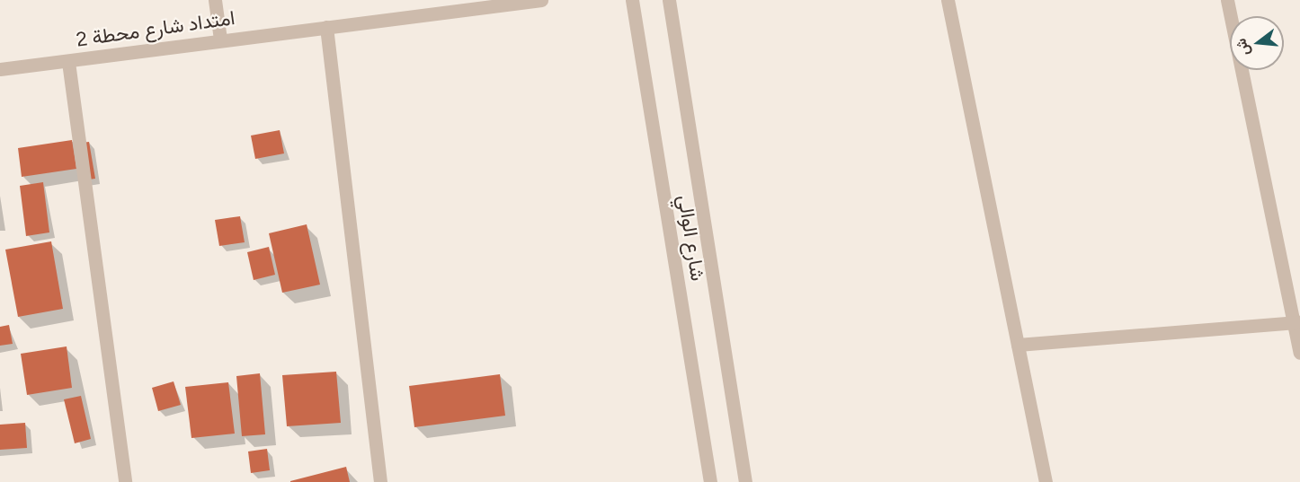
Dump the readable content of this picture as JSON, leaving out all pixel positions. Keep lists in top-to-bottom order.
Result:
{
  "streets": {
    "street": ["امتداد شارع محطة 2", "شارع الوالي"]
  },
  "north": "left"
}
